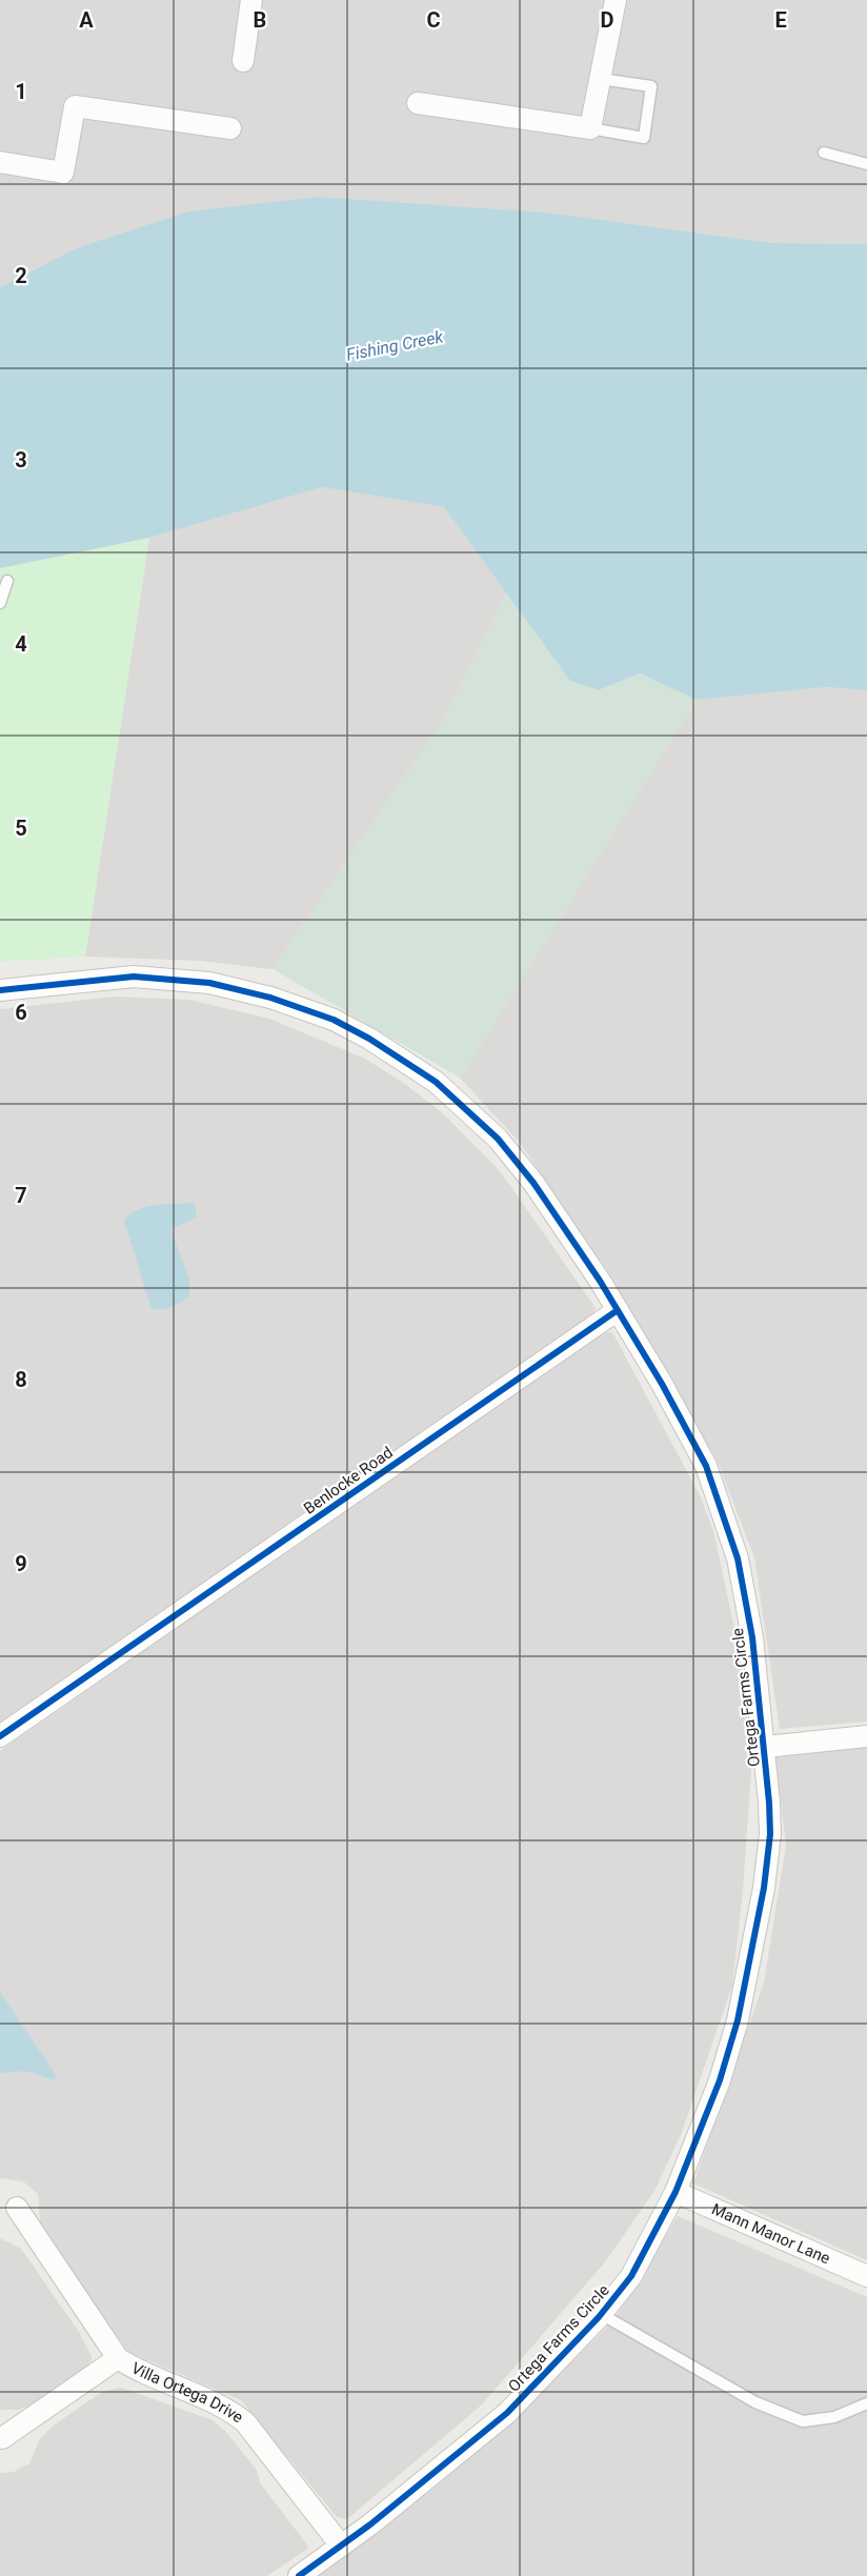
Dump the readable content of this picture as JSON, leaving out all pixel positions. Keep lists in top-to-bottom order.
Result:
{
  "streets": {
    "street": [
      "Benlocke Road",
      "Ortega Farms Circle",
      "Mann Manor Lane",
      "Villa Ortega Drive"
    ]
  },
  "crossings": [
    ["Benlocke Road", "Ortega Farms Circle"],
    ["Ortega Farms Circle", "Mann Manor Lane"],
    ["Ortega Farms Circle", "Villa Ortega Drive"]
  ],
  "water": ["Fishing Creek"],
  "grid": {
    "columns": [
      "A",
      "B",
      "C",
      "D",
      "E"
    ],
    "rows": [
      "1",
      "2",
      "3",
      "4",
      "5",
      "6",
      "7",
      "8",
      "9"
    ]
  }
}
